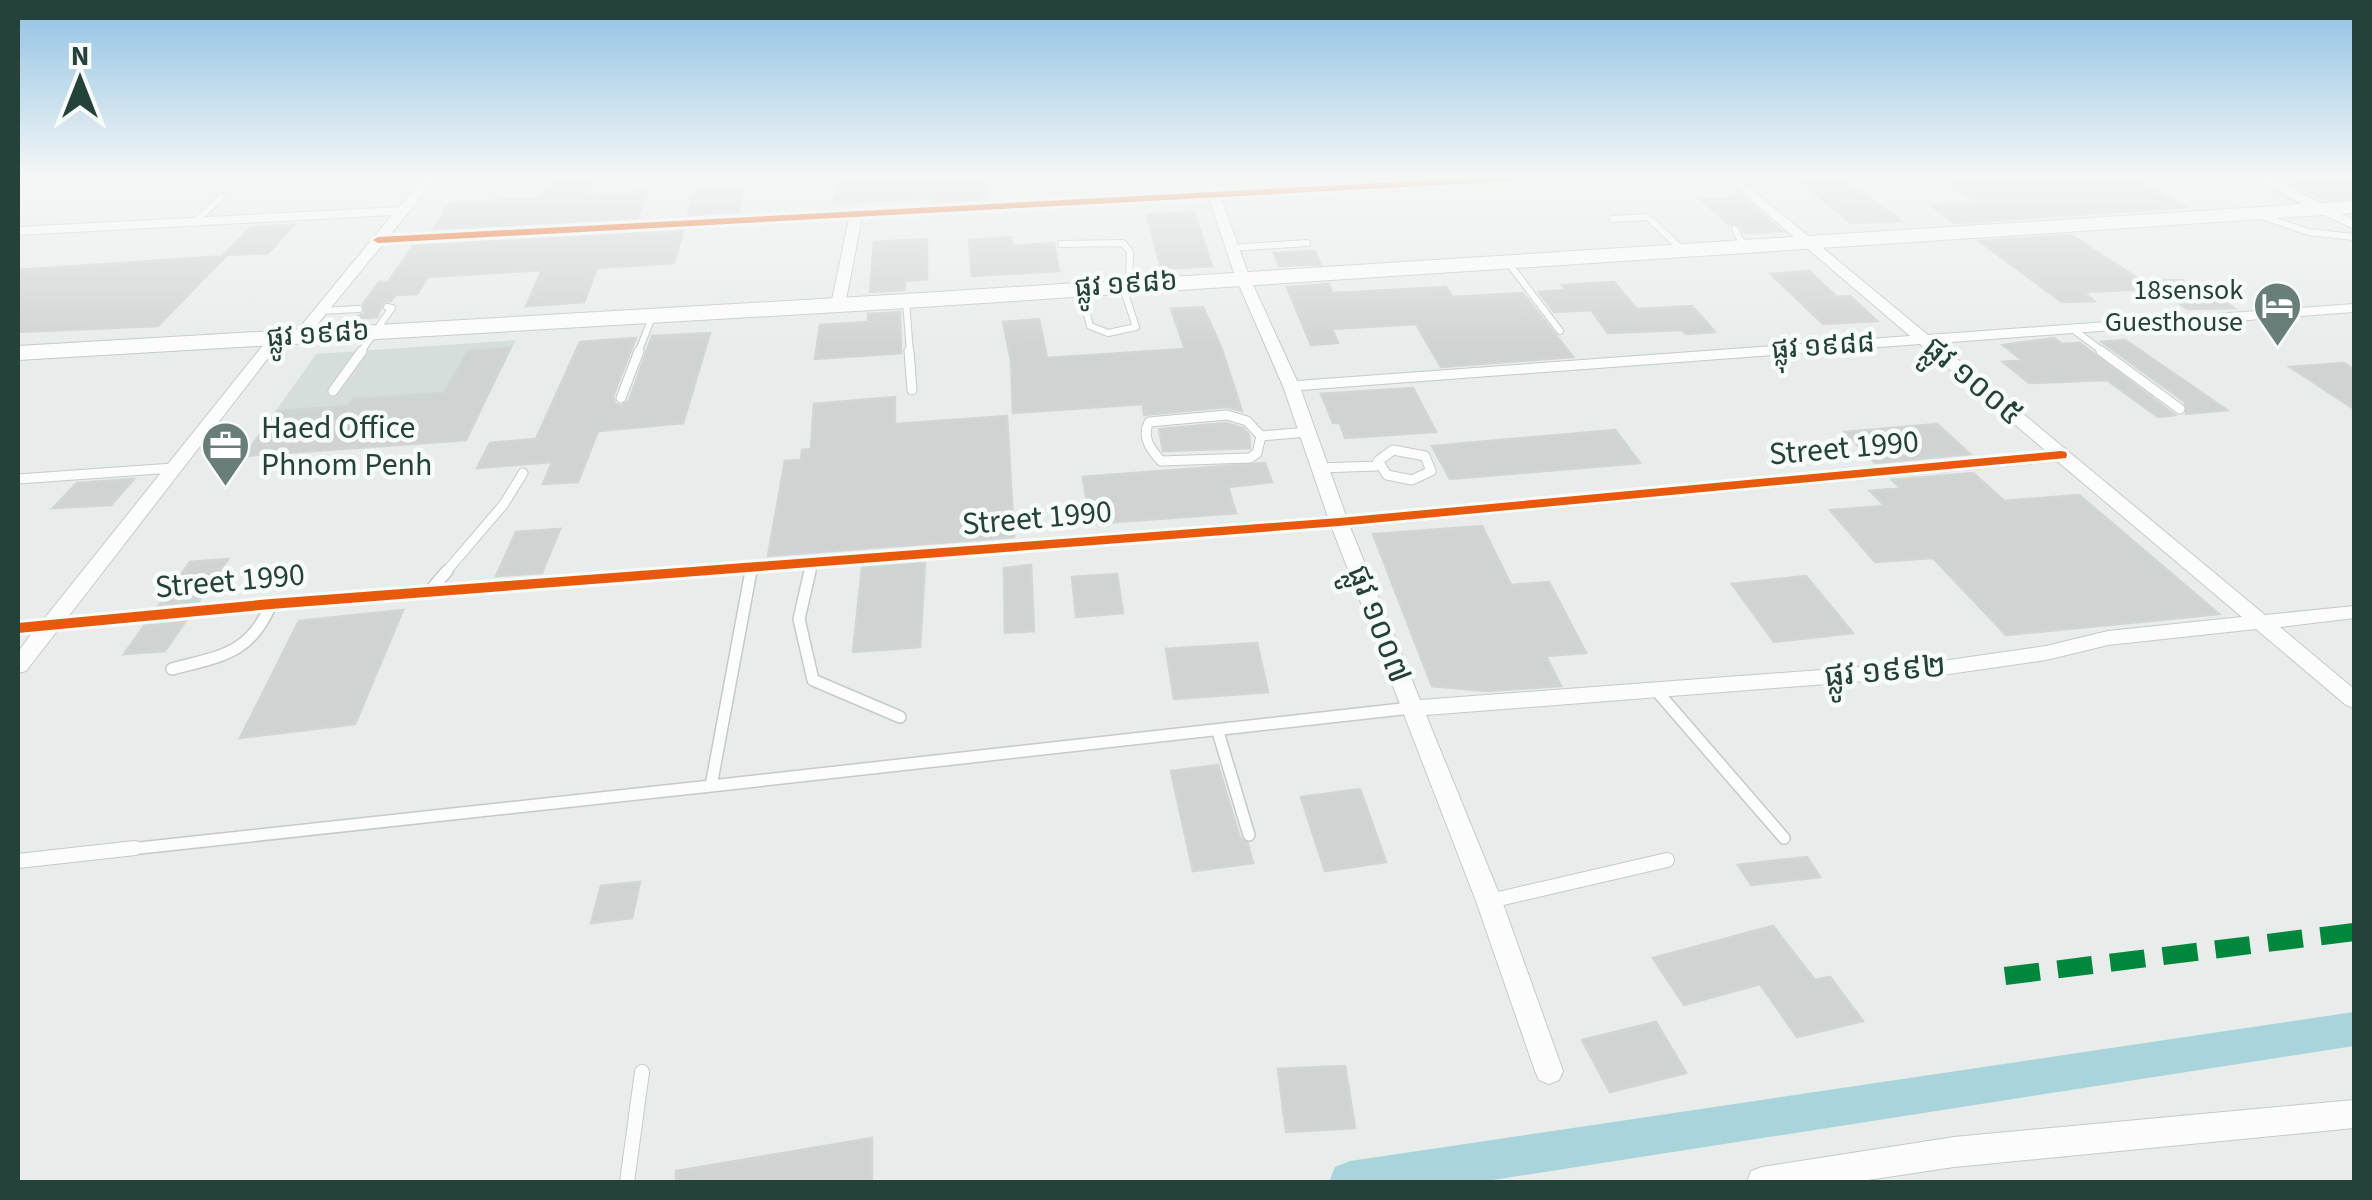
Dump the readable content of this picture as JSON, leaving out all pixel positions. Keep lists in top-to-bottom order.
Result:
{
  "streets": {
    "main road": ["ផ្លូវ ១៩៨៦"],
    "street": [
      "ផ្លុវ ១៩៨៨",
      "ផ្លូវ ១០០៥",
      "Street 1990",
      "ផ្លូវ ១០០៧",
      "ផ្លូវ ១៩៩២"
    ]
  },
  "crossings": [
    ["ផ្លូវ ១៩៨៦", "ផ្លូវ ១០០៥"],
    ["ផ្លូវ ១៩៨៦", "ផ្លូវ ១០០៧"],
    ["ផ្លុវ ១៩៨៨", "ផ្លូវ ១០០៥"],
    ["ផ្លុវ ១៩៨៨", "ផ្លូវ ១០០៧"],
    ["ផ្លូវ ១០០៥", "Street 1990"],
    ["ផ្លូវ ១០០៥", "ផ្លូវ ១៩៩២"],
    ["Street 1990", "ផ្លូវ ១០០៧"],
    ["ផ្លូវ ១០០៧", "ផ្លូវ ១៩៩២"]
  ],
  "places": {
    "hotel": ["18sensok Guesthouse"],
    "office": ["Haed Office Phnom Penh"]
  },
  "north": "top"
}
